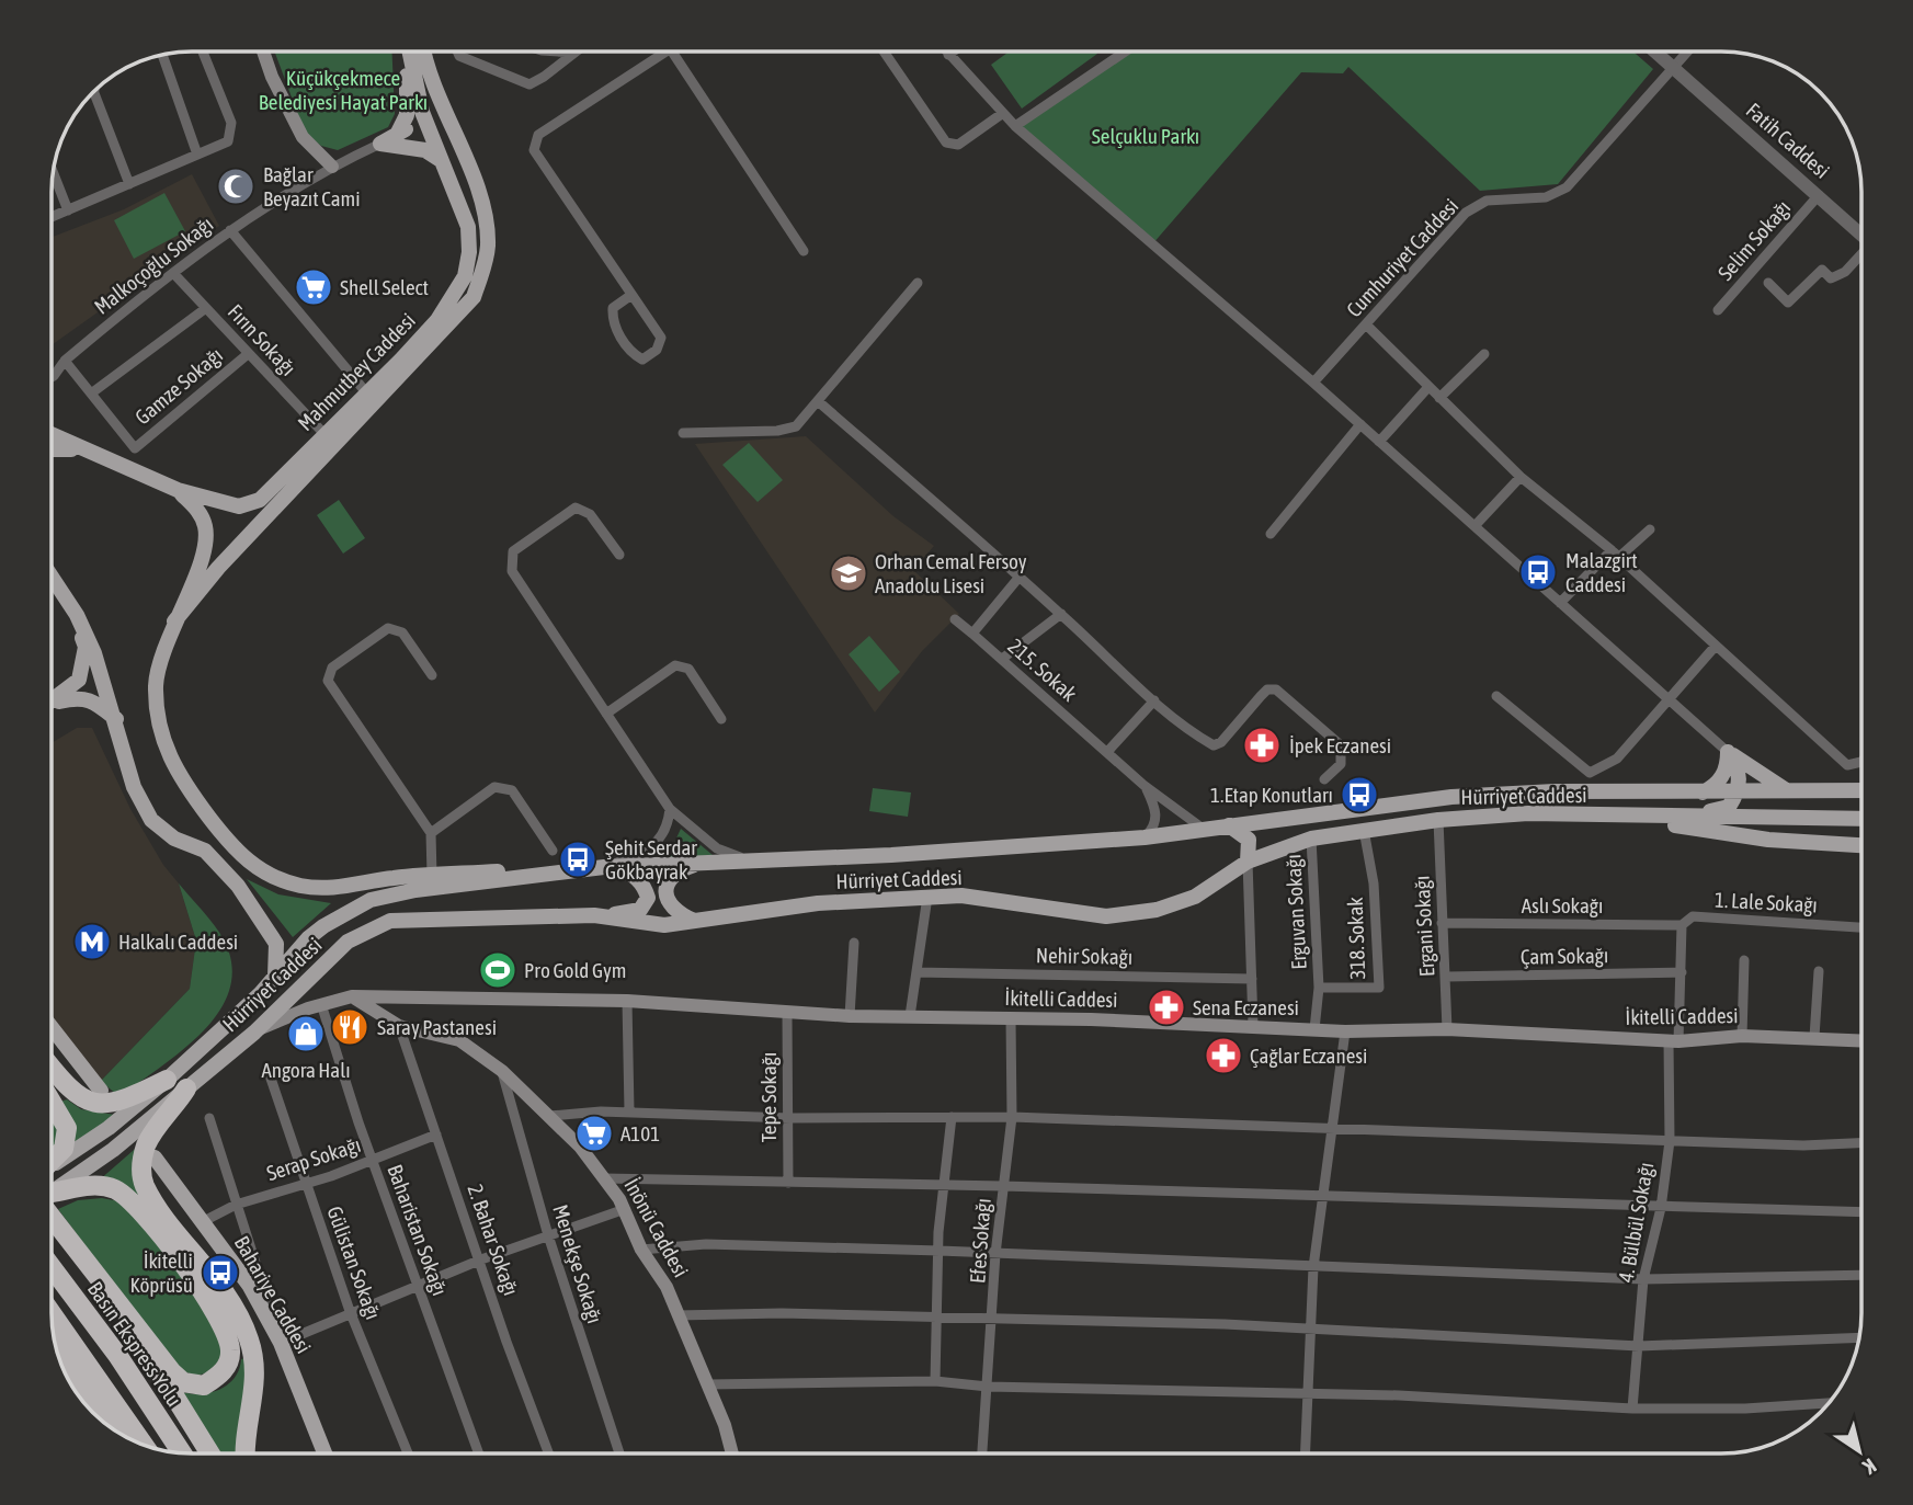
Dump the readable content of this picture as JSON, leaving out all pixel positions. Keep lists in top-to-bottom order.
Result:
{
  "streets": {
    "highway": ["Basın Ekspress Yolu"],
    "main road": [
      "Mahmutbey Caddesi",
      "Hürriyet Caddesi",
      "İkitelli Caddesi",
      "İnönü Caddesi",
      "Bahariye Caddesi"
    ],
    "street": [
      "Fatih Caddesi",
      "Selim Sokağı",
      "Cumhuriyet Caddesi",
      "Malkoçoğlu Sokağı",
      "Fırın Sokağı",
      "Gamze Sokağı",
      "215. Sokak",
      "1. Lale Sokağı",
      "Aslı Sokağı",
      "Erguvan Sokağı",
      "Ergani Sokağı",
      "318. Sokak",
      "Nehir Sokağı",
      "Çam Sokağı",
      "Tepe Sokağı",
      "Serap Sokağı",
      "4. Bülbül Sokağı",
      "Baharistan Sokağı",
      "2. Bahar Sokağı",
      "Efes Sokağı",
      "Gülistan Sokağı",
      "Menekşe Sokağı"
    ]
  },
  "crossings": [
    ["Fatih Caddesi", "Selim Sokağı"],
    ["Fatih Caddesi", "Cumhuriyet Caddesi"],
    ["Malkoçoğlu Sokağı", "Fırın Sokağı"],
    ["Fırın Sokağı", "Mahmutbey Caddesi"],
    ["Fırın Sokağı", "Gamze Sokağı"],
    ["215. Sokak", "Hürriyet Caddesi"],
    ["Hürriyet Caddesi", "Erguvan Sokağı"],
    ["Hürriyet Caddesi", "Ergani Sokağı"],
    ["Hürriyet Caddesi", "318. Sokak"],
    ["Hürriyet Caddesi", "İkitelli Caddesi"],
    ["1. Lale Sokağı", "Aslı Sokağı"],
    ["Aslı Sokağı", "Ergani Sokağı"],
    ["Erguvan Sokağı", "318. Sokak"],
    ["Erguvan Sokağı", "İkitelli Caddesi"],
    ["Ergani Sokağı", "Çam Sokağı"],
    ["Ergani Sokağı", "İkitelli Caddesi"],
    ["İkitelli Caddesi", "Tepe Sokağı"],
    ["İkitelli Caddesi", "4. Bülbül Sokağı"],
    ["İkitelli Caddesi", "İnönü Caddesi"],
    ["İkitelli Caddesi", "Baharistan Sokağı"],
    ["İkitelli Caddesi", "Efes Sokağı"],
    ["Serap Sokağı", "Baharistan Sokağı"],
    ["Serap Sokağı", "2. Bahar Sokağı"],
    ["Serap Sokağı", "Gülistan Sokağı"],
    ["Serap Sokağı", "Bahariye Caddesi"],
    ["İnönü Caddesi", "2. Bahar Sokağı"],
    ["İnönü Caddesi", "Menekşe Sokağı"]
  ],
  "parks": ["Küçükçekmece Belediyesi Hayat Parkı", "Selçuklu Parkı"],
  "places": {
    "mosque": ["Bağlar Beyazıt Cami"],
    "supermarket": ["Shell Select", "A101"],
    "bus stop": [
      "Malazgirt Caddesi",
      "1.Etap Konutları",
      "Şehit Serdar Gökbayrak",
      "İkitelli Köprüsü"
    ],
    "school or university": ["Orhan Cemal Fersoy Anadolu Lisesi"],
    "pharmacy": ["İpek Eczanesi", "Sena Eczanesi", "Çağlar Eczanesi"],
    "metro station": ["Halkalı Caddesi"],
    "sports": ["Pro Gold Gym"],
    "restaurant": ["Saray Pastanesi"],
    "shop": ["Angora Halı"]
  },
  "north": "bottom right"
}
